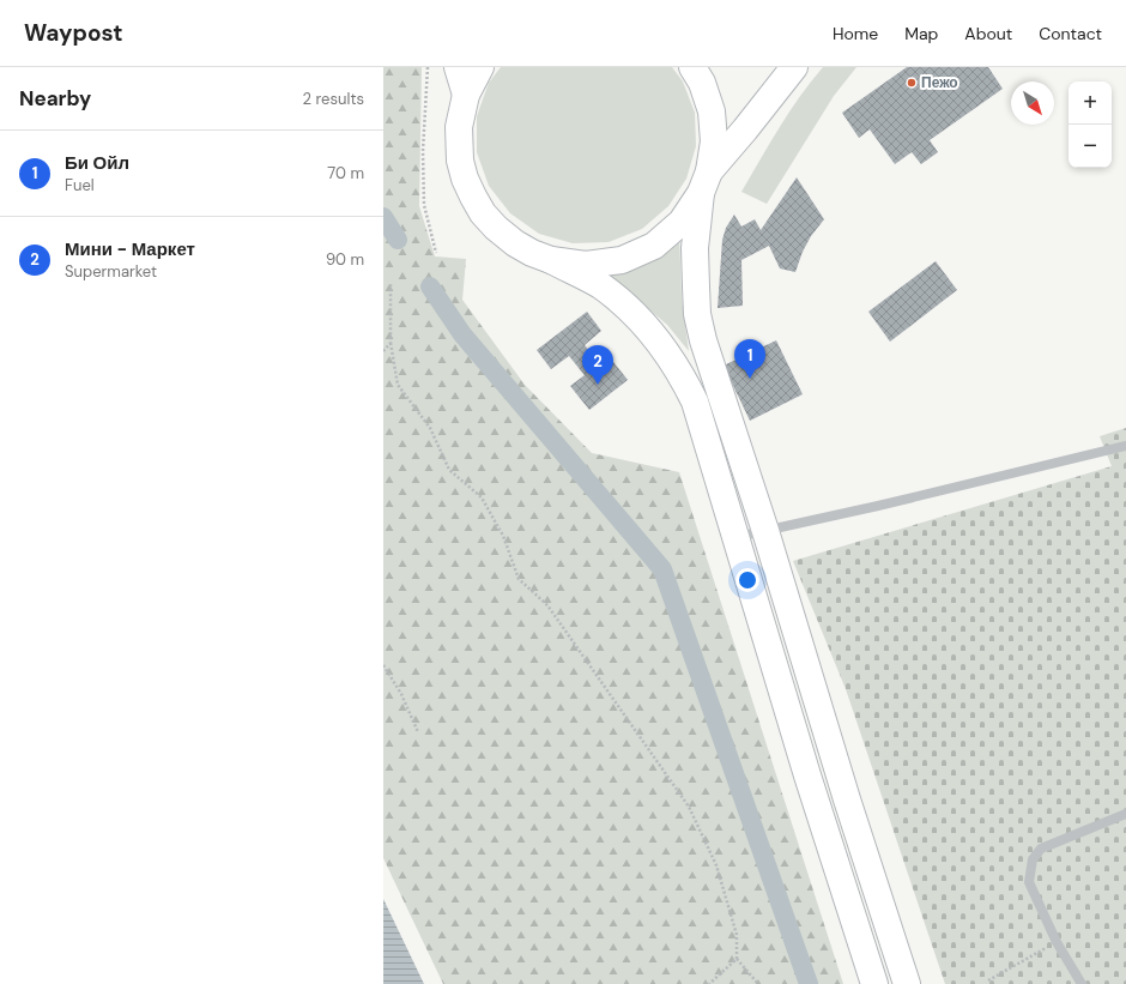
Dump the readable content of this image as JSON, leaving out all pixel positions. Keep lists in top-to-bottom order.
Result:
{
  "places": ["Пежо"],
  "north": "bottom right",
  "page": {
    "header": "Waypost",
    "nav": [
      "Home",
      "Map",
      "About",
      "Contact"
    ],
    "heading": ["Nearby", "2 results"],
    "map_buttons": ["+", "−"],
    "list": [
      {
        "mark": "1",
        "name": "Би Ойл",
        "note": "Fuel",
        "value": "70 m"
      },
      {
        "mark": "2",
        "name": "Мини - Маркет",
        "note": "Supermarket",
        "value": "90 m"
      }
    ],
    "pins": ["1", "2"]
  }
}
